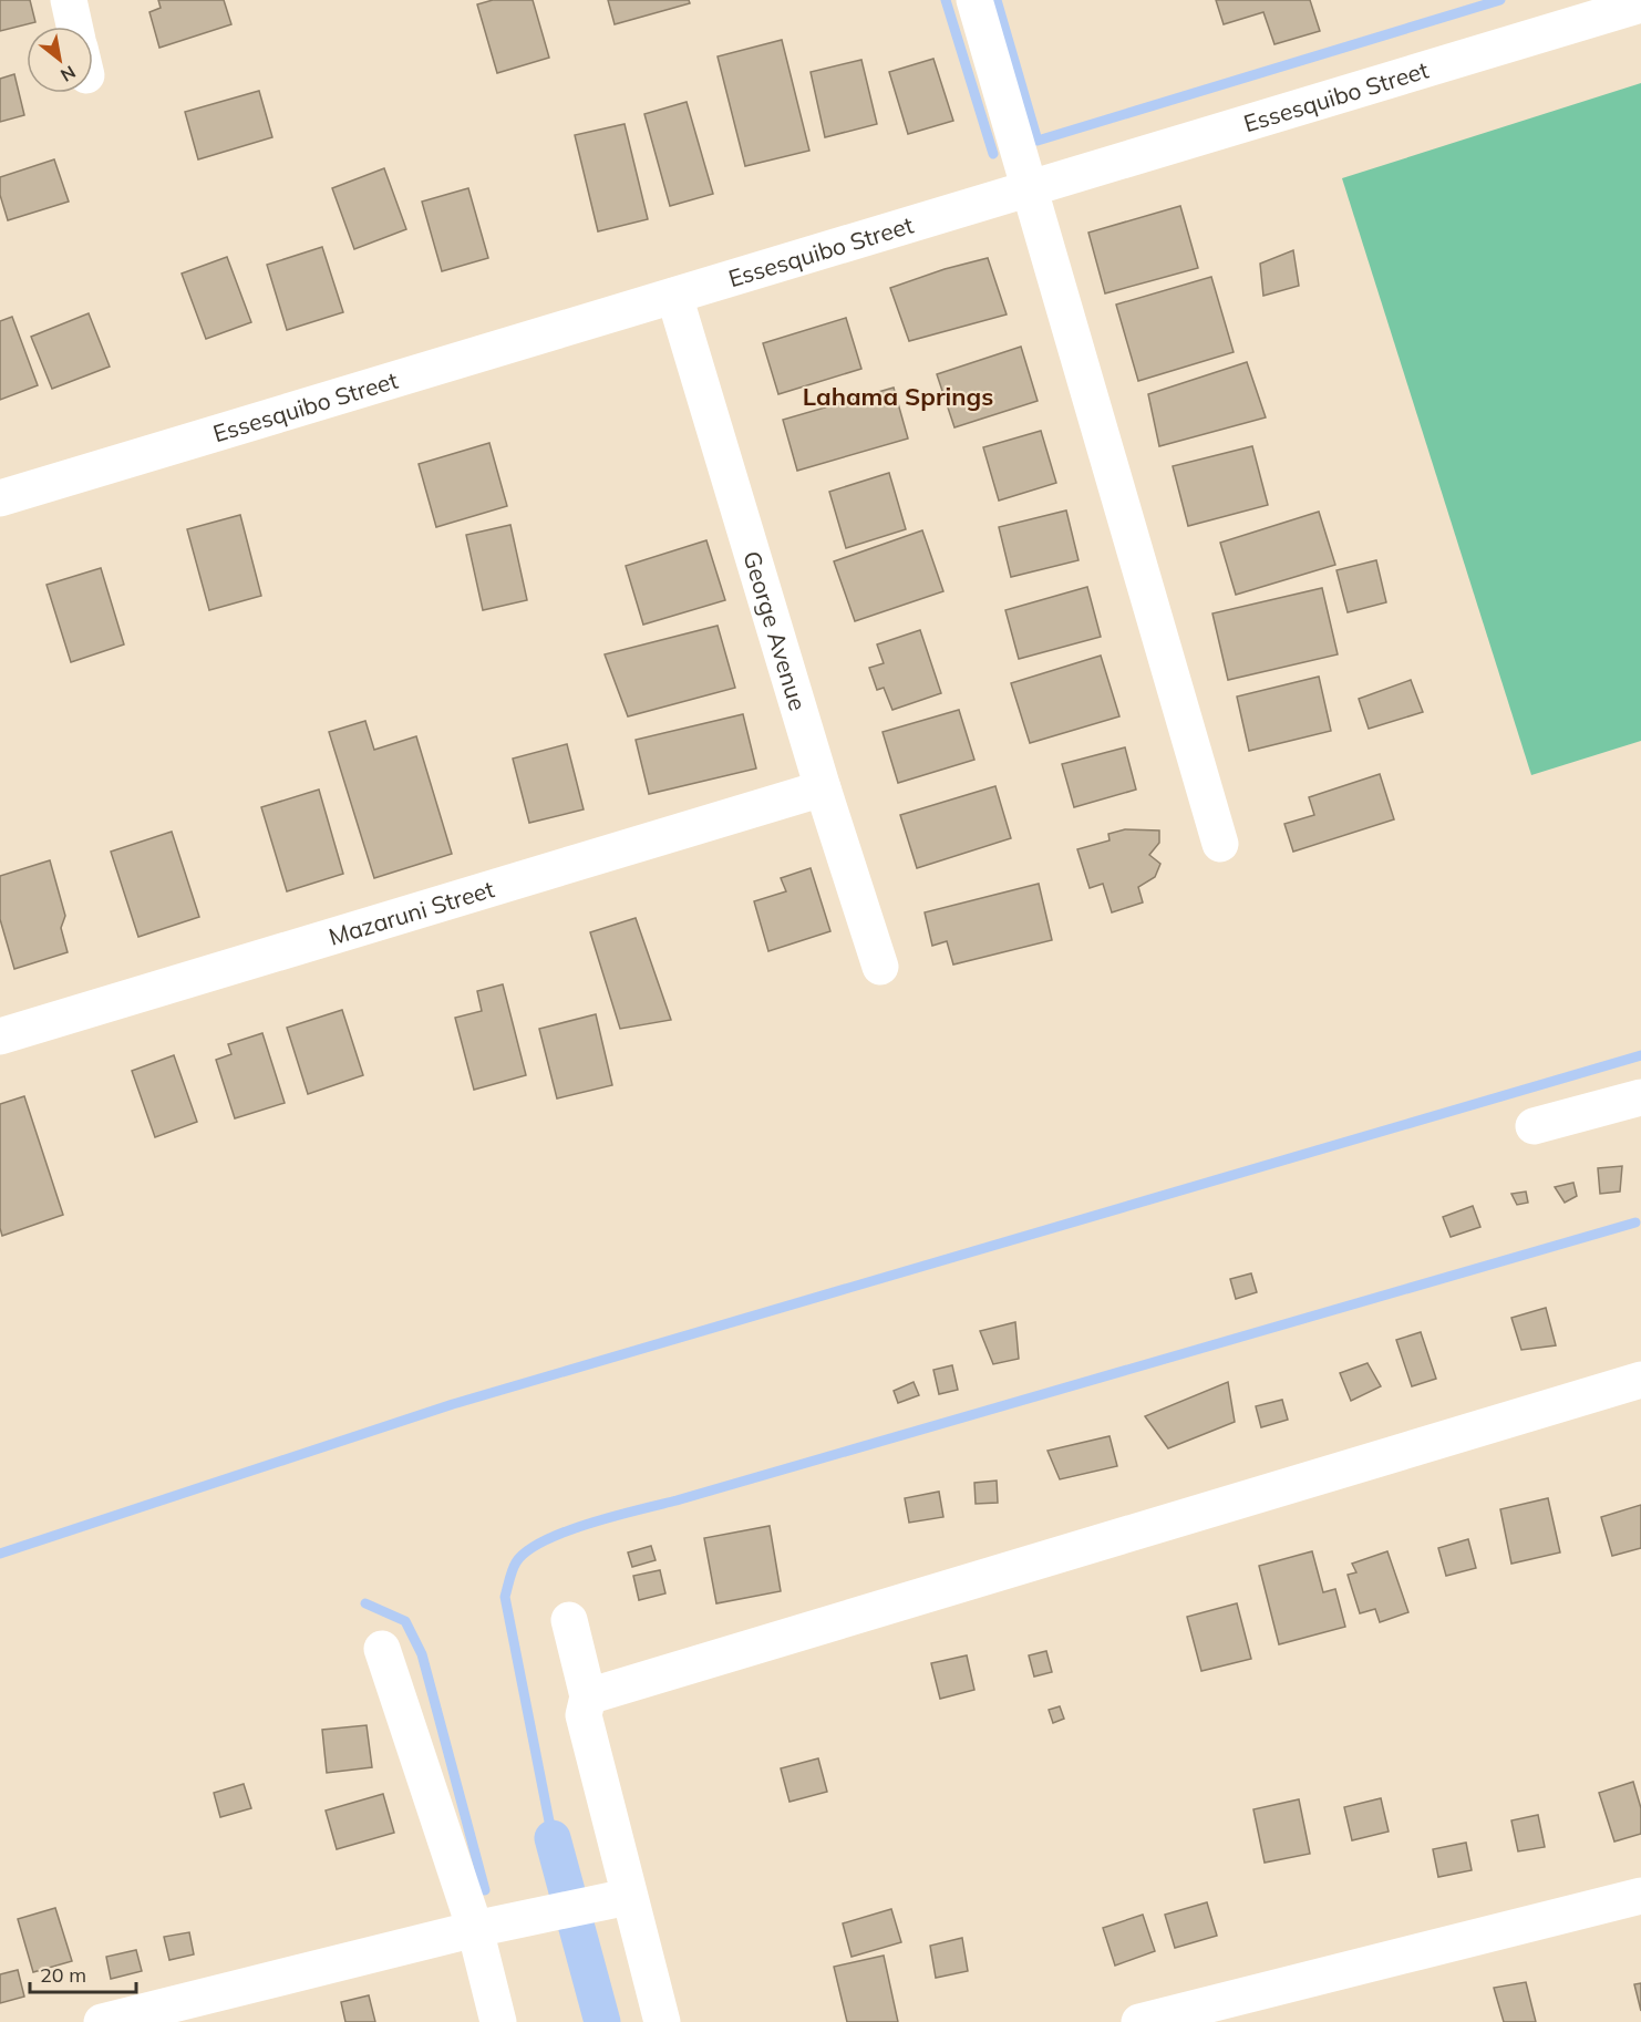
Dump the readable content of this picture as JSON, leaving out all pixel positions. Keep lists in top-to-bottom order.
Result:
{
  "streets": {
    "street": ["Essesquibo Street", "George Avenue", "Mazaruni Street"]
  },
  "crossings": [
    ["Essesquibo Street", "George Avenue"],
    ["George Avenue", "Mazaruni Street"]
  ],
  "districts": ["Lahama Springs"],
  "scale_bar": "20 m",
  "north": "bottom right"
}
